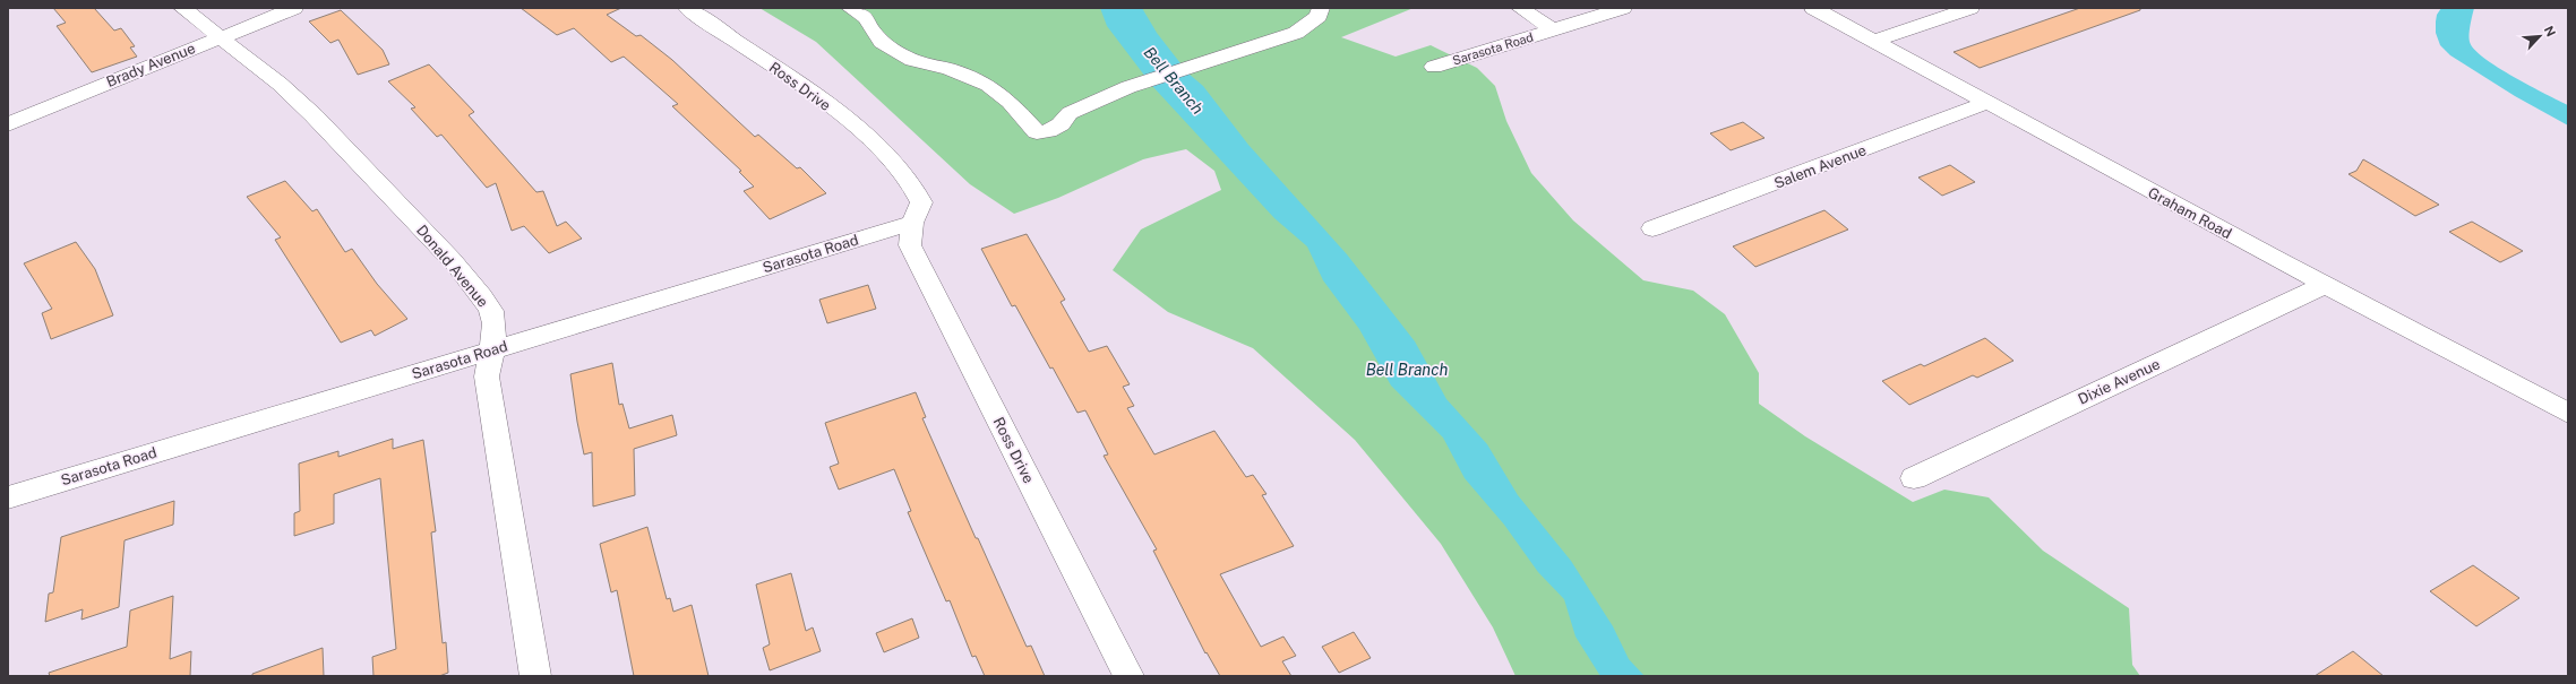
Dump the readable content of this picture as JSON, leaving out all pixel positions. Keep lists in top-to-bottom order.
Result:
{
  "streets": {
    "street": [
      "Sarasota Road",
      "Brady Avenue",
      "Ross Drive",
      "Salem Avenue",
      "Graham Road",
      "Donald Avenue",
      "Dixie Avenue"
    ]
  },
  "crossings": [
    ["Sarasota Road", "Ross Drive"],
    ["Sarasota Road", "Donald Avenue"],
    ["Brady Avenue", "Donald Avenue"],
    ["Salem Avenue", "Graham Road"],
    ["Graham Road", "Dixie Avenue"]
  ],
  "water": ["Bell Branch"],
  "north": "top right"
}
